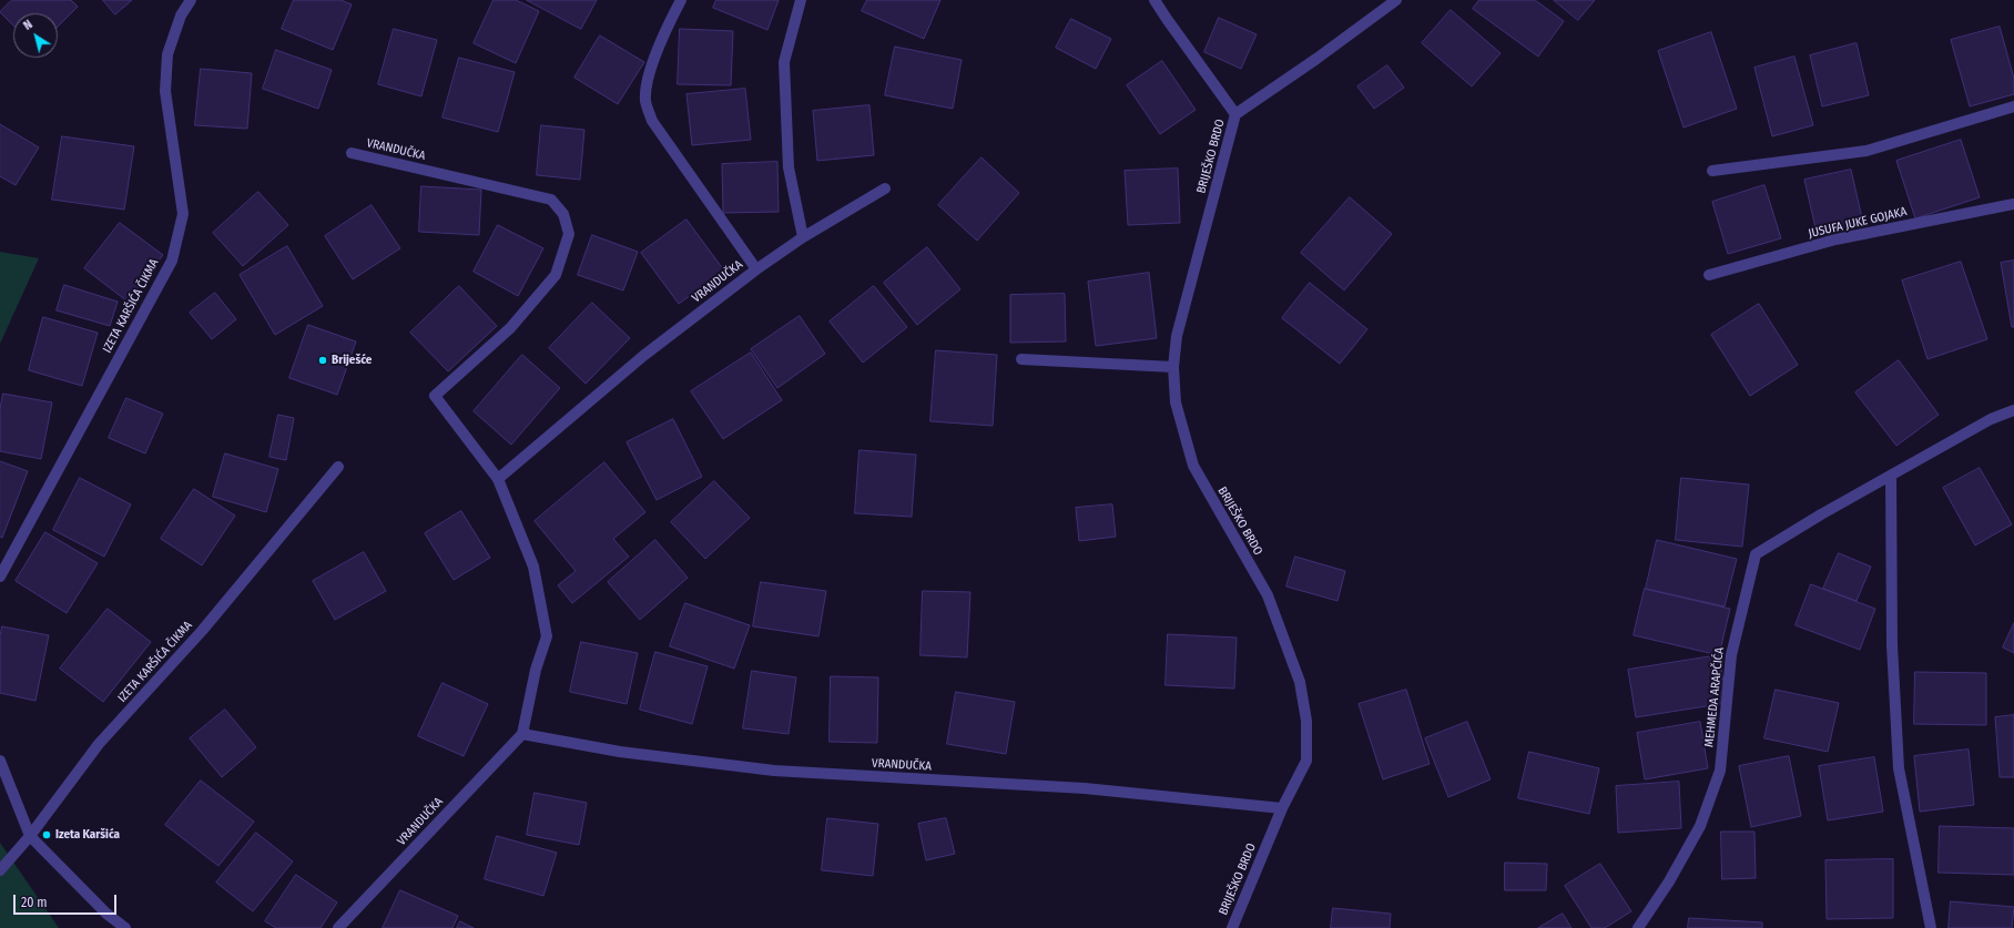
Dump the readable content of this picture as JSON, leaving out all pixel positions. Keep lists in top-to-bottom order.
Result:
{
  "streets": {
    "street": [
      "VRANDUČKA",
      "BRIJEŠKO BRDO",
      "JUSUFA JUKE GOJAKA",
      "IZETA KARŠIĆA ČIKMA",
      "MEHMEDA ARAPČIĆA"
    ]
  },
  "crossings": [
    ["VRANDUČKA", "BRIJEŠKO BRDO"]
  ],
  "places": ["Briješće", "Izeta Karšića"],
  "scale_bar": "20 m",
  "north": "top left"
}
